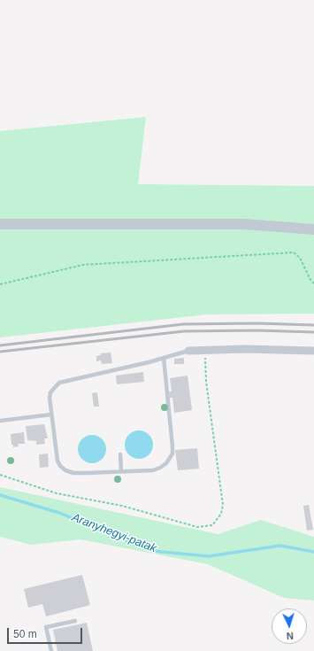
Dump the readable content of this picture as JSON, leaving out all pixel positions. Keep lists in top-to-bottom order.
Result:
{
  "water": ["Aranyhegyi-patak"],
  "scale_bar": "50 m",
  "north": "bottom"
}
